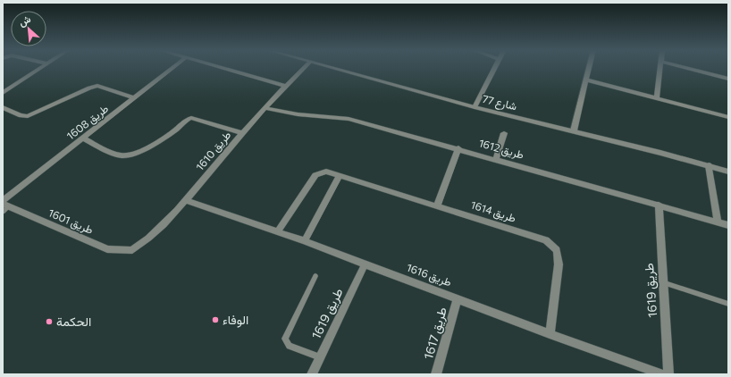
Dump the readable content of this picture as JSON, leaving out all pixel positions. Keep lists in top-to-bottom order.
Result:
{
  "streets": {
    "street": [
      "شارع 77",
      "طريق 1608",
      "طريق 1612",
      "طريق 1610",
      "طريق 1614",
      "طريق 1601",
      "طريق 1616",
      "طريق 1619",
      "طريق 1617"
    ]
  },
  "crossings": [
    ["طريق 1612", "طريق 1610"],
    ["طريق 1612", "طريق 1619"],
    ["طريق 1610", "طريق 1601"],
    ["طريق 1610", "طريق 1616"],
    ["طريق 1614", "طريق 1616"],
    ["طريق 1616", "طريق 1619"],
    ["طريق 1616", "طريق 1617"]
  ],
  "places": ["الوفاء", "الحكمة"],
  "north": "top left"
}
